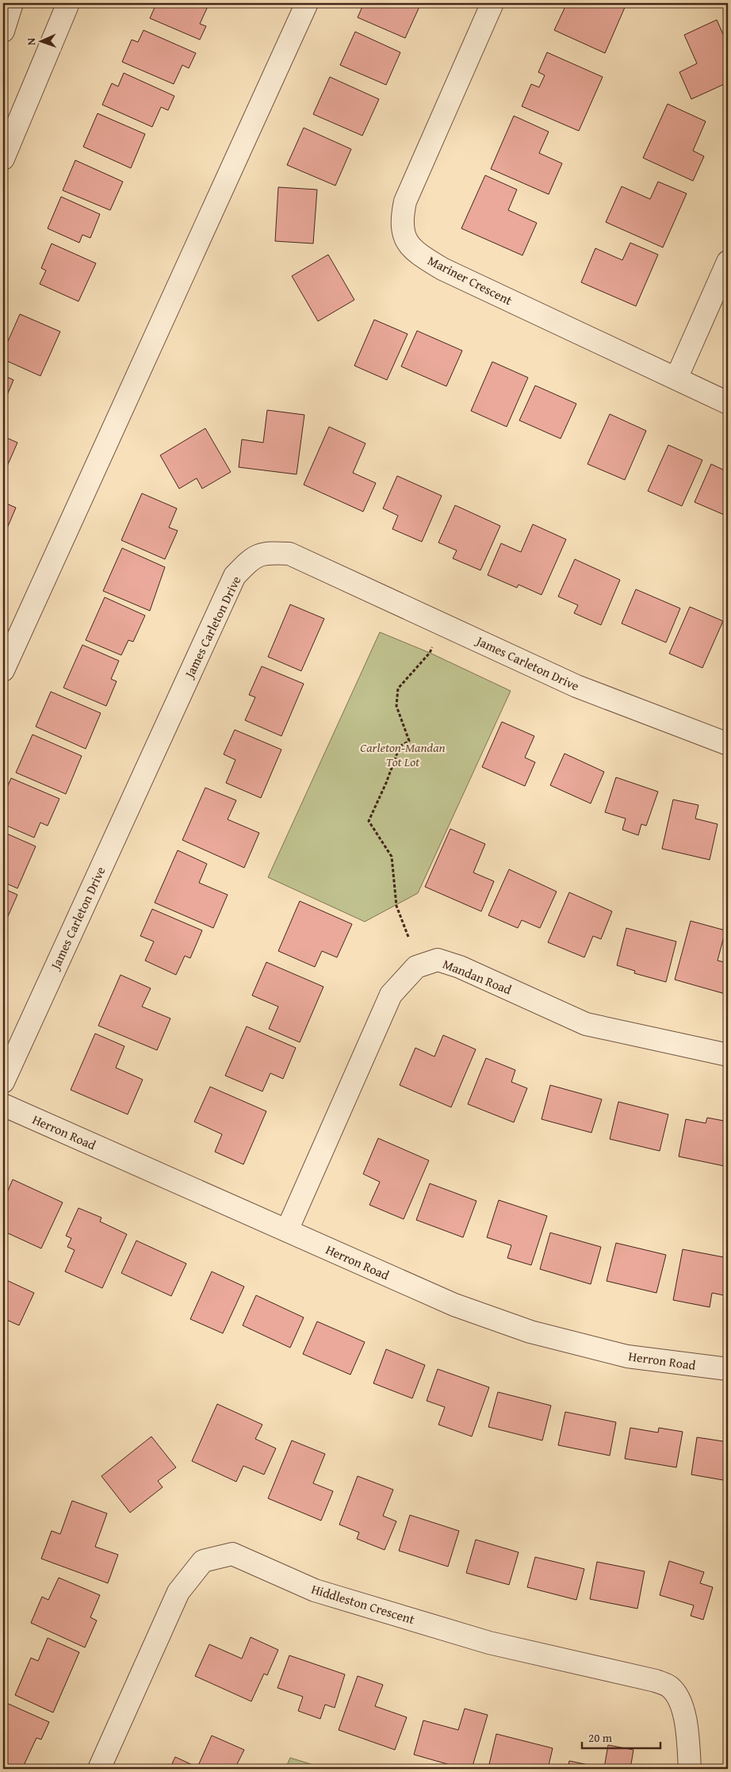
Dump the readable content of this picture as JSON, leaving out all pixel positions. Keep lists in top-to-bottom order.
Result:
{
  "streets": {
    "street": [
      "Mariner Crescent",
      "James Carleton Drive",
      "Mandan Road",
      "Herron Road",
      "Hiddleston Crescent"
    ]
  },
  "crossings": [
    ["Mandan Road", "Herron Road"]
  ],
  "parks": ["Carleton-Mandan Tot Lot"],
  "scale_bar": "20 m",
  "north": "left"
}
